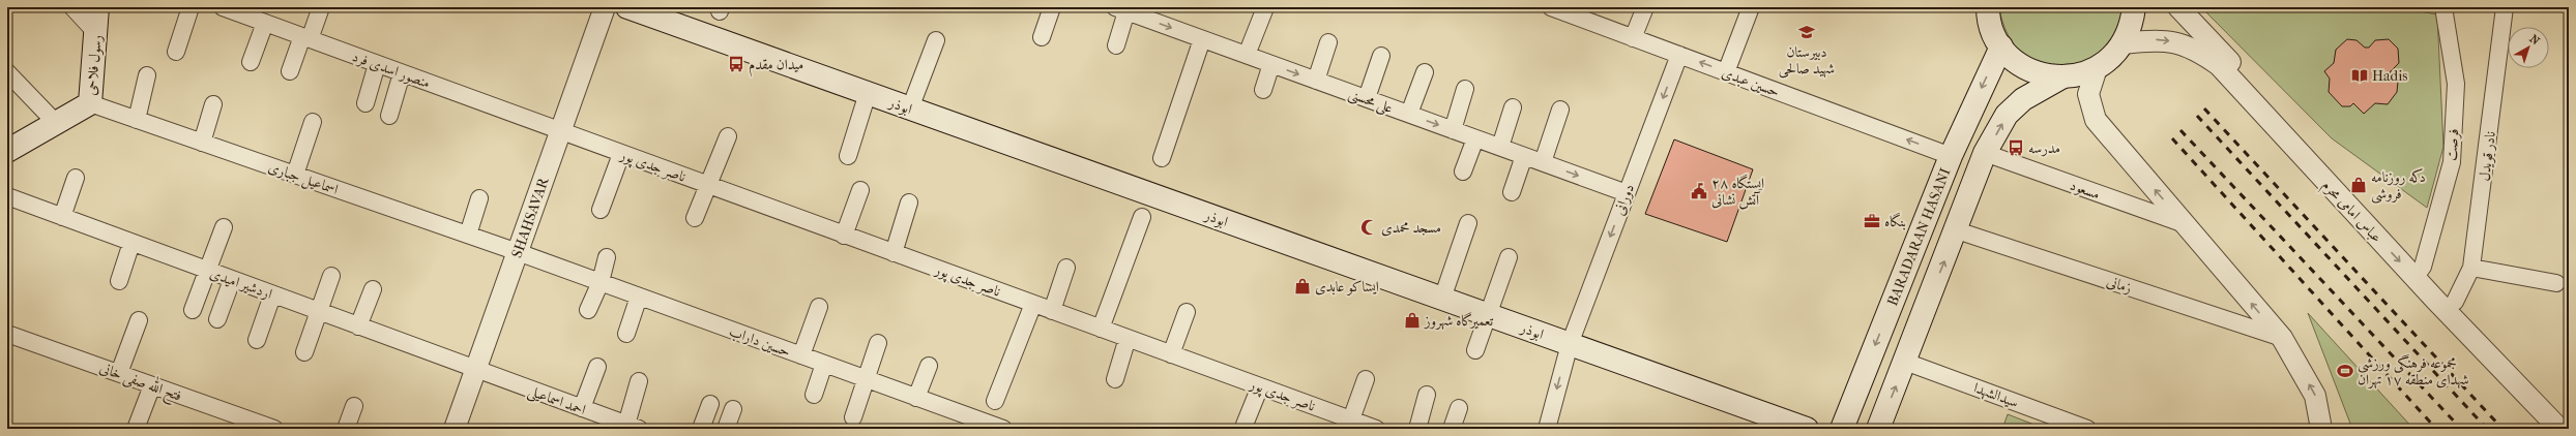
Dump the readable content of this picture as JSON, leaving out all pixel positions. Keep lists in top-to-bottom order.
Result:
{
  "streets": {
    "main road": ["رسول فلاحی", "ابوذر", "BARADARAN HASANI"],
    "street": [
      "منصور اسدی فرد",
      "حسین عبدی",
      "علی محسنی",
      "فرصت",
      "نادر قویدل",
      "ناصر جدی پور",
      "اسماعیل جباری",
      "مسعود",
      "دورانی",
      "عباس امامی محرم",
      "SHAHSAVAR",
      "اردشیر امیدی",
      "زمانی",
      "حسین داراب",
      "فتح الله صفی خانی",
      "سیدالشهدا",
      "احمد اسماعیلی"
    ]
  },
  "crossings": [
    ["رسول فلاحی", "اسماعیل جباری"],
    ["منصور اسدی فرد", "ناصر جدی پور"],
    ["منصور اسدی فرد", "SHAHSAVAR"],
    ["حسین عبدی", "دورانی"],
    ["حسین عبدی", "BARADARAN HASANI"],
    ["علی محسنی", "دورانی"],
    ["ابوذر", "دورانی"],
    ["فرصت", "عباس امامی محرم"],
    ["نادر قویدل", "عباس امامی محرم"],
    ["ناصر جدی پور", "SHAHSAVAR"],
    ["اسماعیل جباری", "SHAHSAVAR"],
    ["اسماعیل جباری", "حسین داراب"],
    ["SHAHSAVAR", "اردشیر امیدی"],
    ["SHAHSAVAR", "حسین داراب"],
    ["SHAHSAVAR", "احمد اسماعیلی"],
    ["اردشیر امیدی", "احمد اسماعیلی"]
  ],
  "one_way": ["حسین عبدی", "علی محسنی"],
  "places": {
    "school or university": ["دبیرستان شهید صالحی"],
    "bus stop": ["میدان مقدم", "مدرسه"],
    "library": ["Hadis"],
    "shop": ["دکه روزنامه فروشی", "ایساکو عابدی", "تعمیرگاه شهروز"],
    "public building": ["ایستگاه ۲۸ آتش نشانی"],
    "office": ["بنگاه"],
    "mosque": ["مسجد محمدی"],
    "sports": ["مجموعه فرهنگی ورزشی شهدای منطقه ۱۷ تهران"]
  },
  "north": "top right"
}
